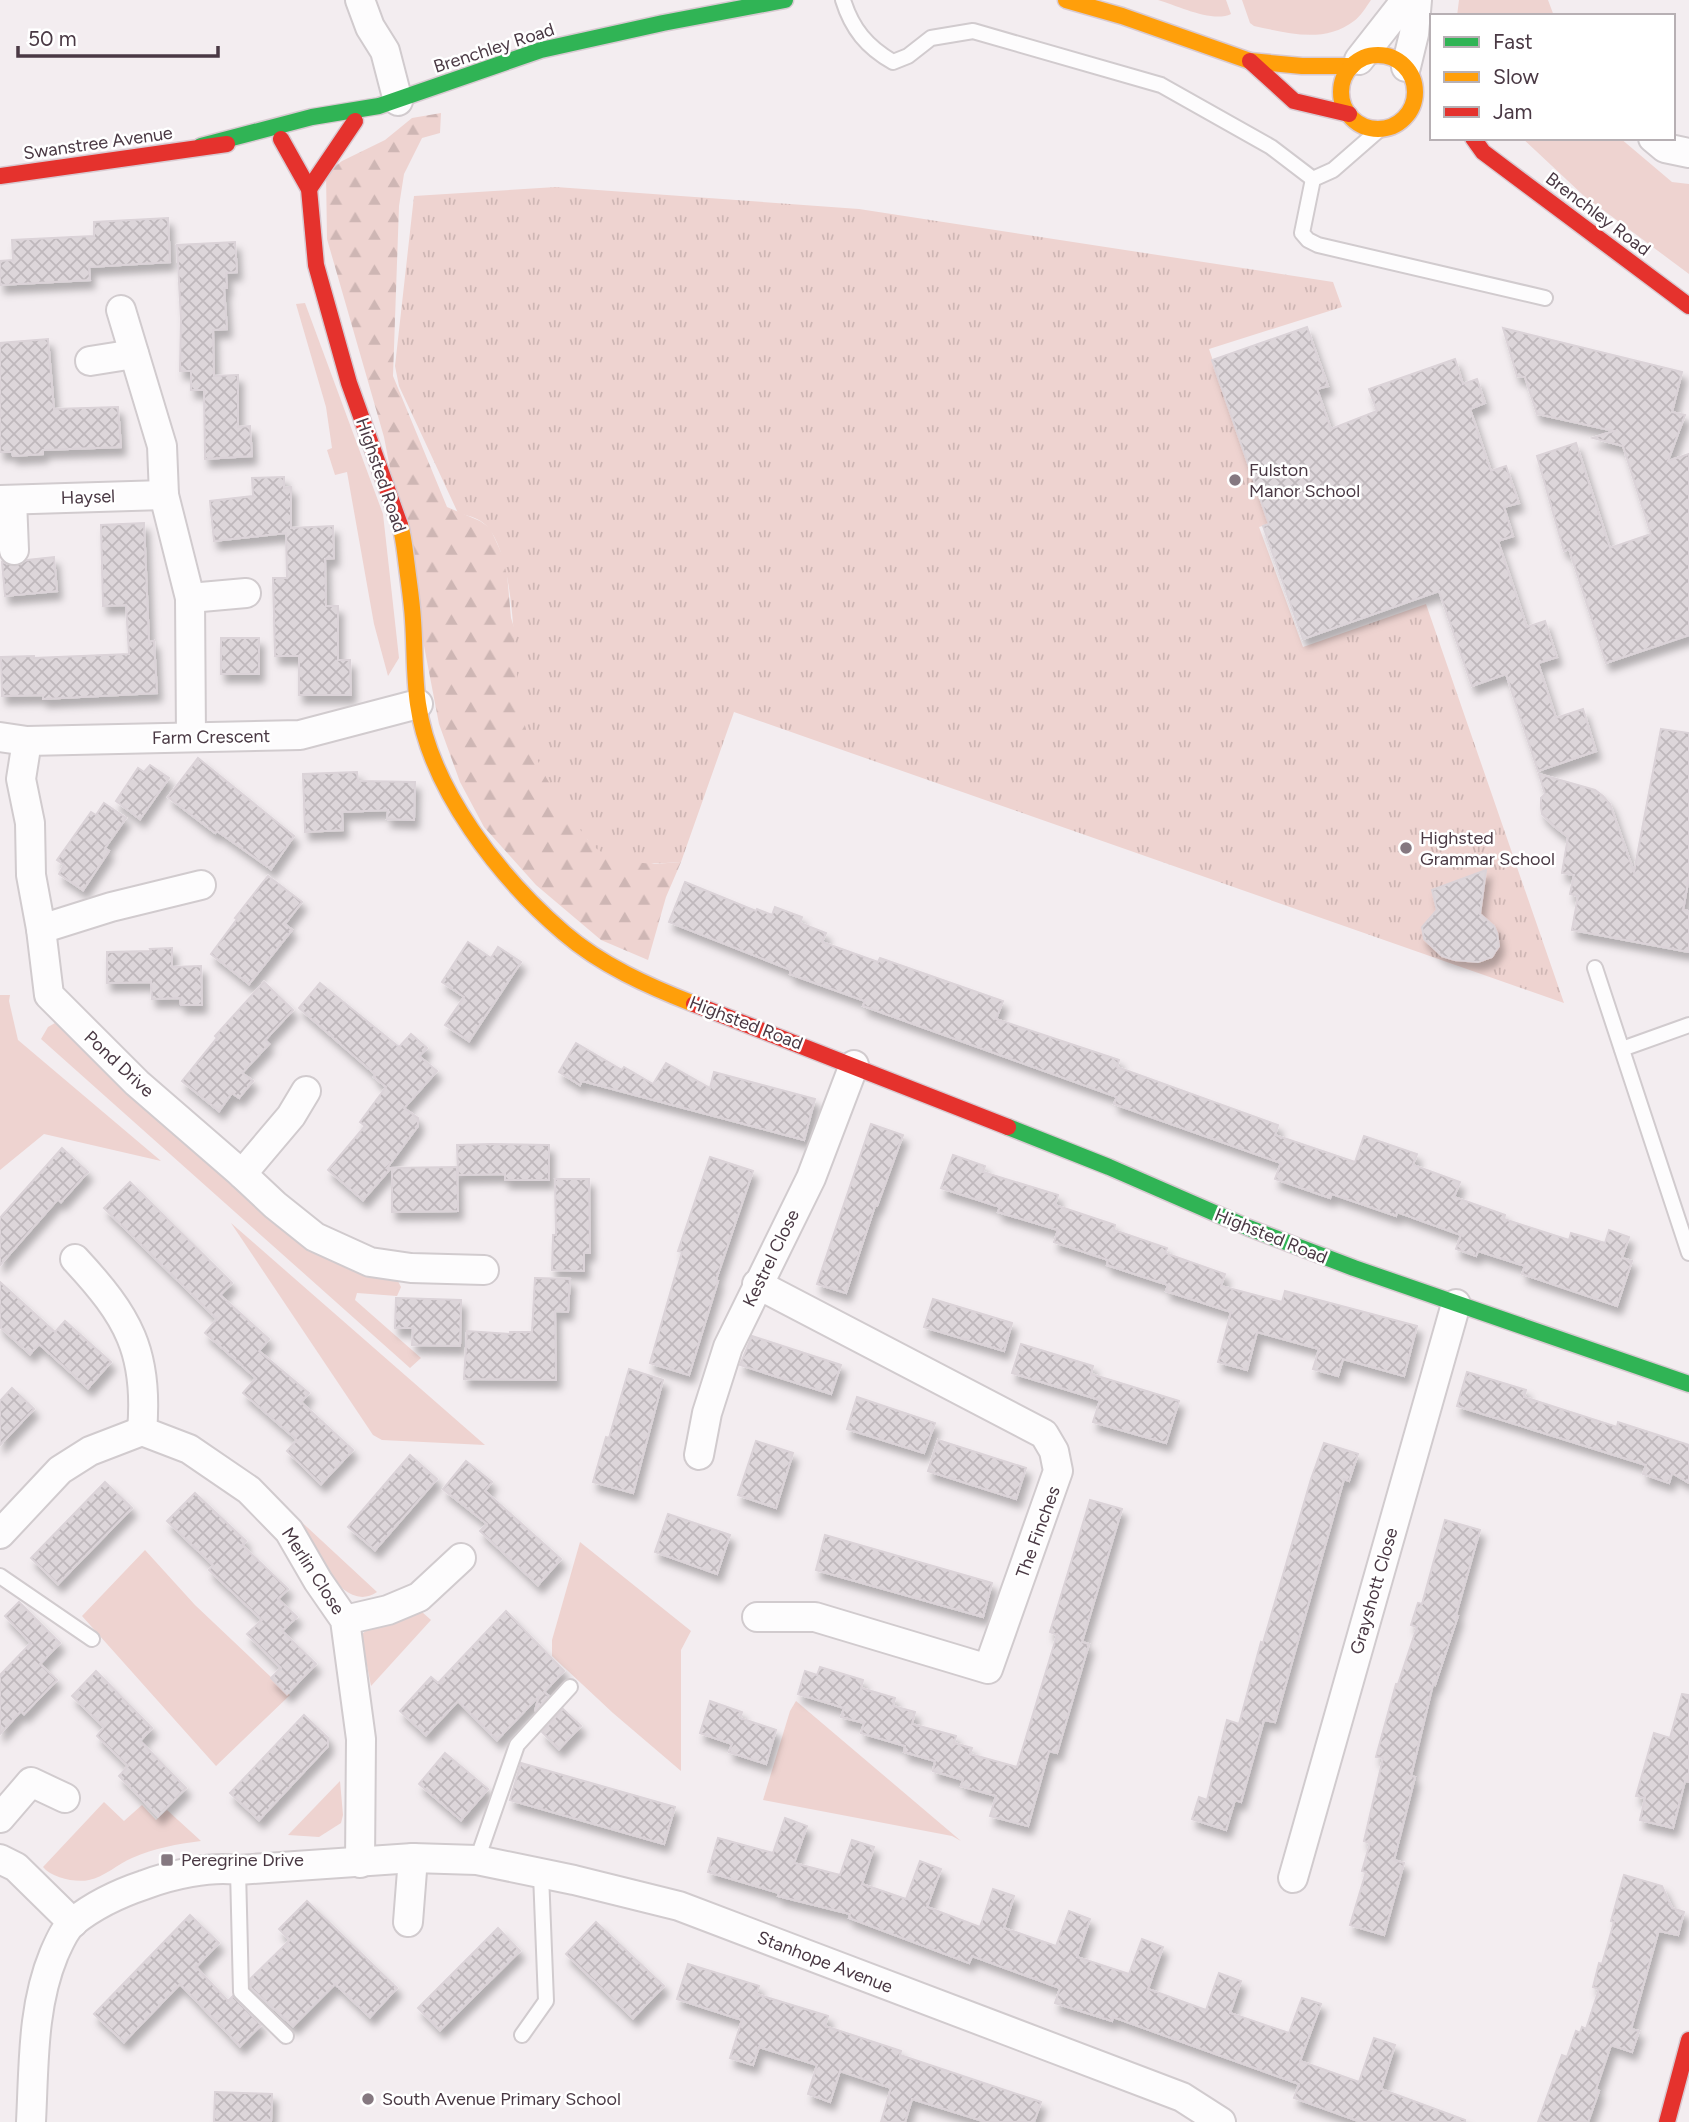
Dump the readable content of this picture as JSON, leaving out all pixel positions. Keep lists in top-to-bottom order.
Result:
{
  "streets": {
    "street": [
      "Brenchley Road",
      "Swanstree Avenue",
      "Highsted Road",
      "Haysel",
      "Farm Crescent",
      "Pond Drive",
      "Kestrel Close",
      "The Finches",
      "Merlin Close",
      "Grayshott Close",
      "Stanhope Avenue"
    ]
  },
  "crossings": [
    ["Brenchley Road", "Swanstree Avenue"],
    ["Brenchley Road", "Highsted Road"],
    ["Swanstree Avenue", "Highsted Road"],
    ["Highsted Road", "Farm Crescent"],
    ["Highsted Road", "Kestrel Close"],
    ["Highsted Road", "Grayshott Close"],
    ["Farm Crescent", "Pond Drive"],
    ["Kestrel Close", "The Finches"],
    ["Merlin Close", "Stanhope Avenue"]
  ],
  "places": {
    "other": ["Fulston Manor School", "Highsted Grammar School", "South Avenue Primary School"],
    "transit": ["Peregrine Drive"]
  },
  "legend": ["Fast", "Slow", "Jam"],
  "scale_bar": "50 m"
}
